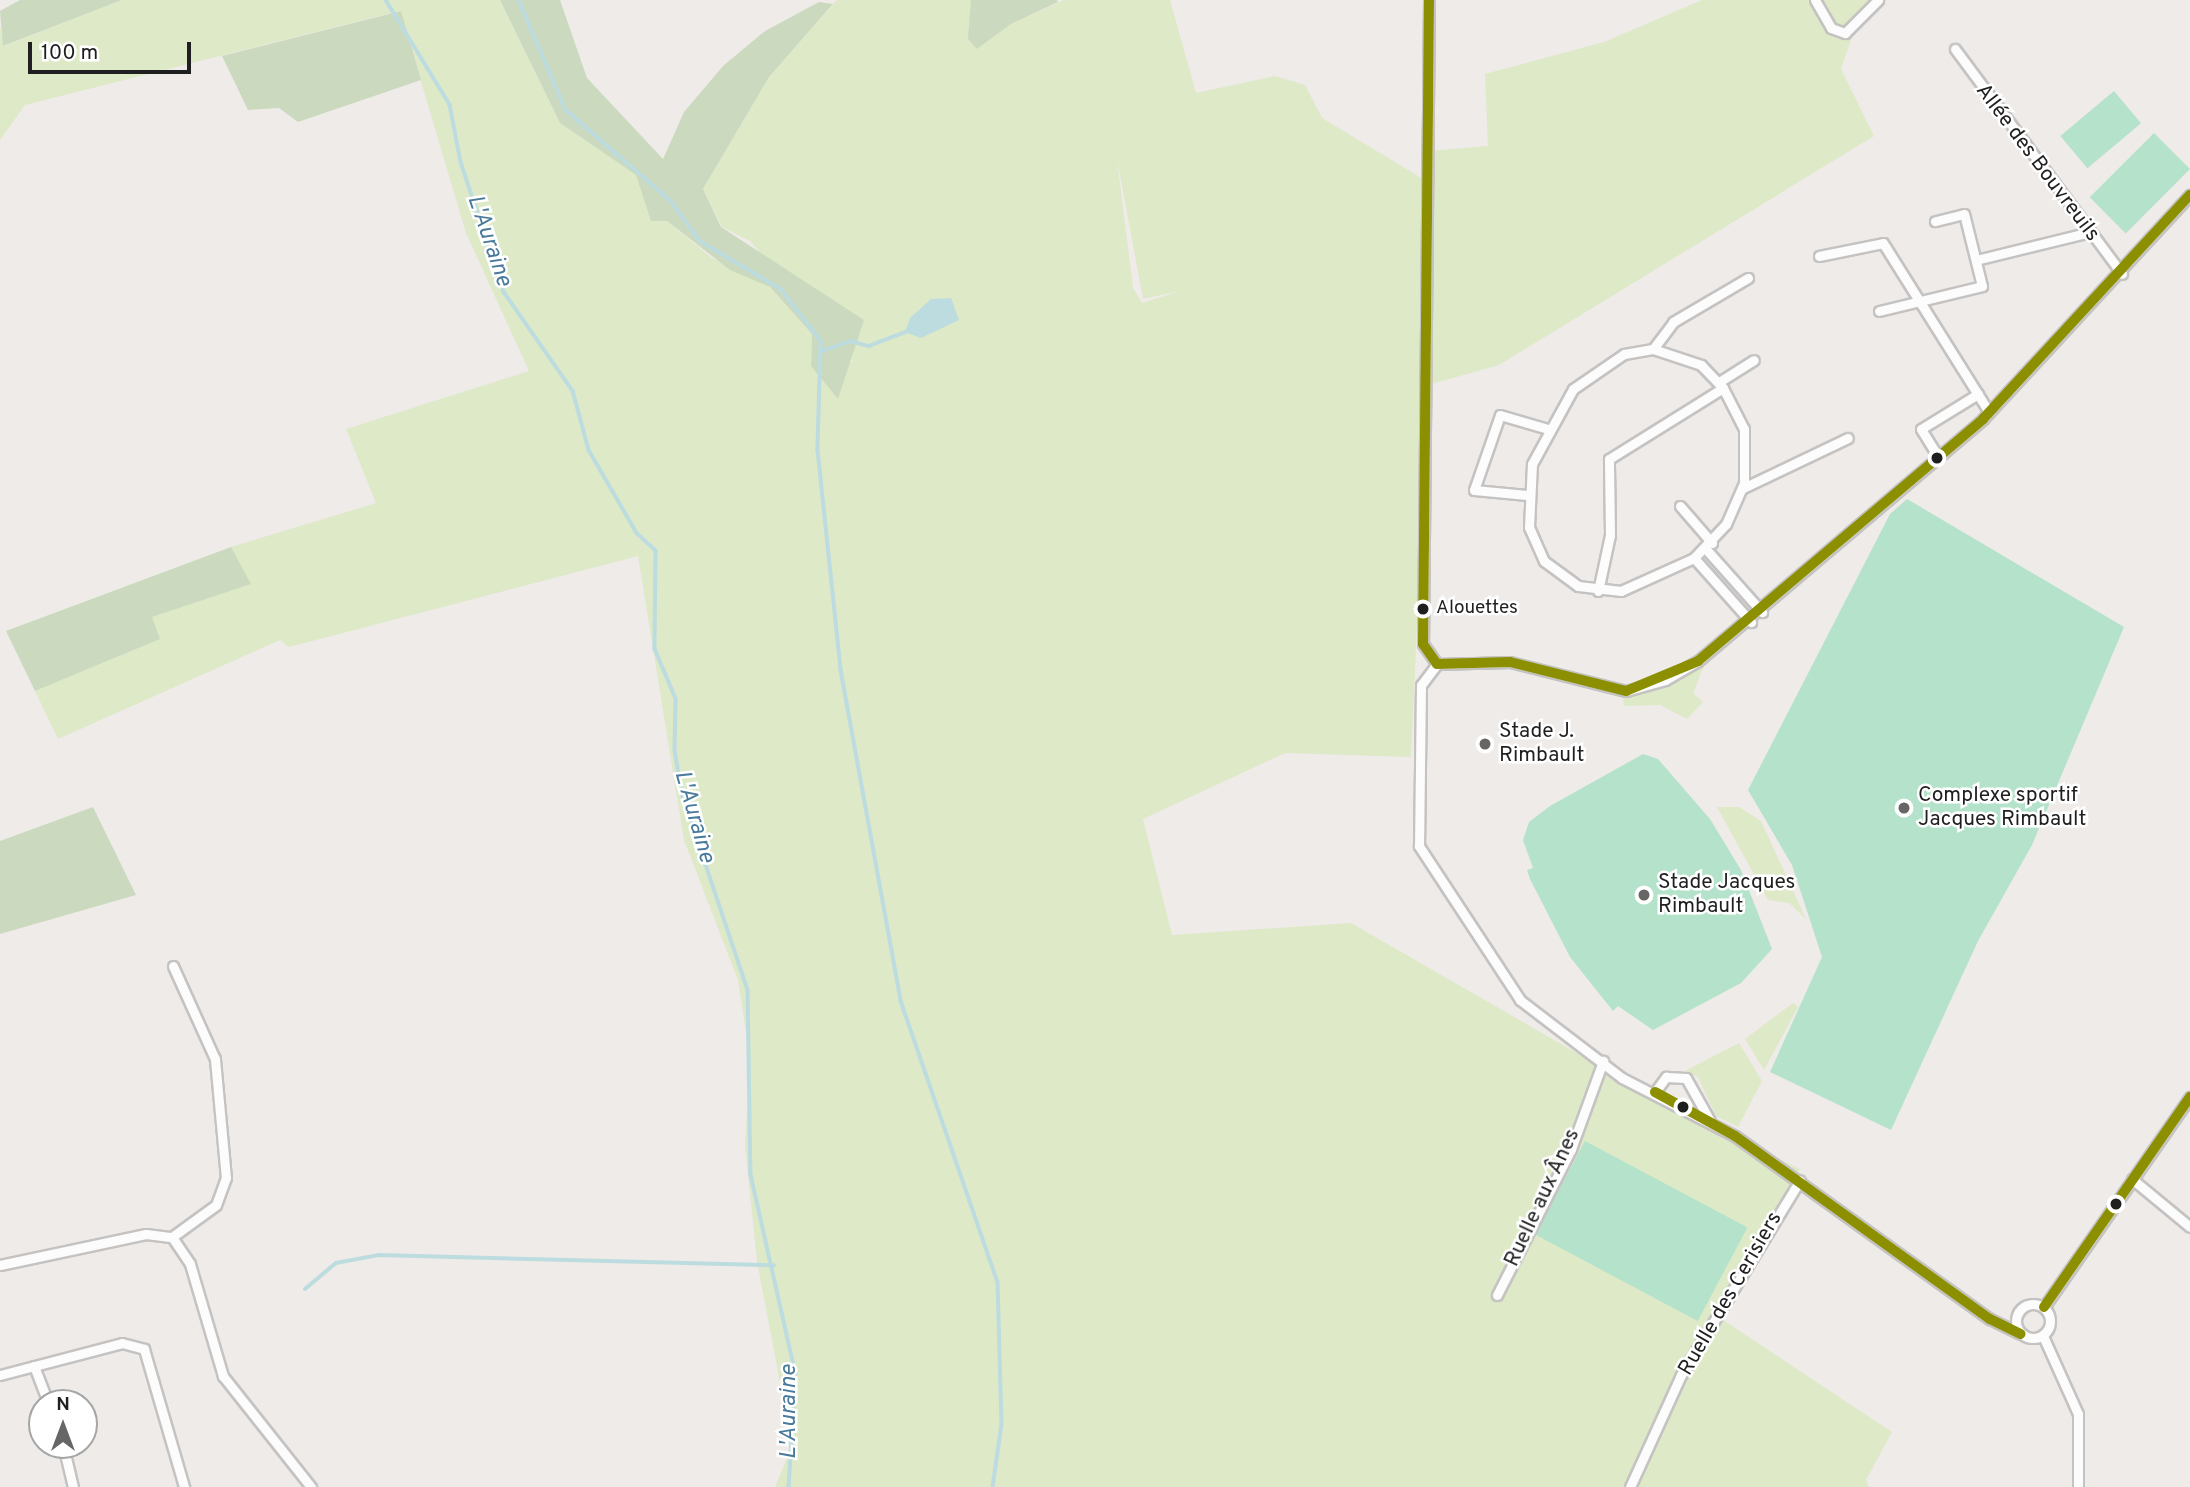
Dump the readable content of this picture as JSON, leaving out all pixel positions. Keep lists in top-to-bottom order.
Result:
{
  "streets": {
    "street": ["Allée des Bouvreuils", "Ruelle aux Ânes", "Ruelle des Cerisiers"]
  },
  "water": ["L'Auraine"],
  "places": [
    "Alouettes",
    "Stade J. Rimbault",
    "Complexe sportif Jacques Rimbault",
    "Stade Jacques Rimbault"
  ],
  "scale_bar": "100 m",
  "north": "top"
}
